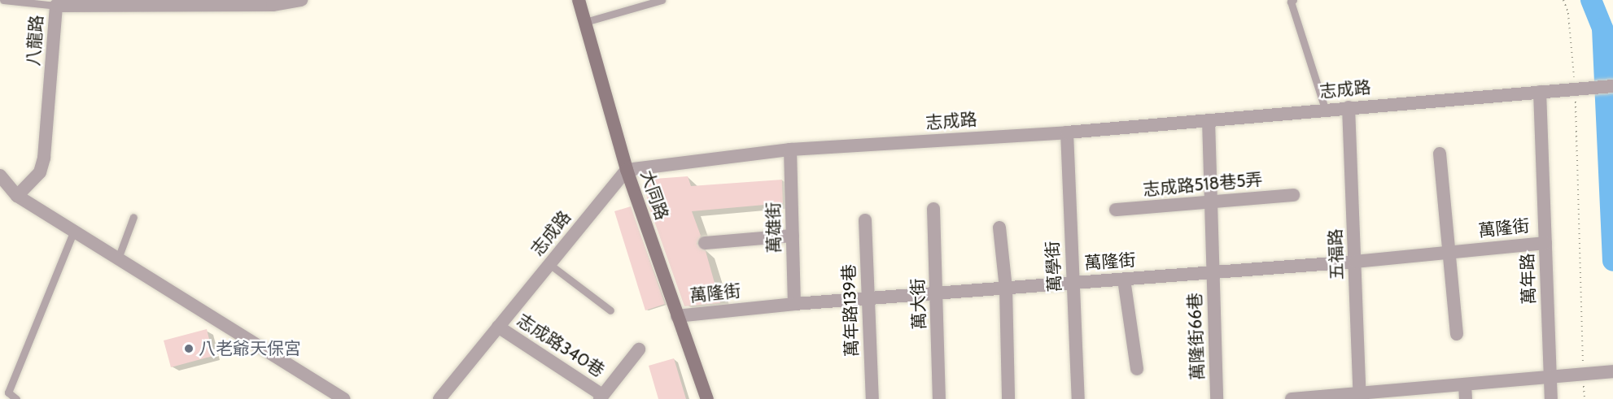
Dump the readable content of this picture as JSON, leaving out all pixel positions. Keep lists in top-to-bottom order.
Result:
{
  "streets": {
    "main road": ["大同路"],
    "street": [
      "八龍路",
      "志成路",
      "志成路518巷5弄",
      "萬雄街",
      "萬隆街",
      "五福路",
      "萬學街",
      "萬年路",
      "萬大街",
      "萬年路139巷",
      "萬隆街66巷",
      "志成路340巷"
    ]
  },
  "crossings": [
    ["志成路", "大同路"],
    ["志成路", "萬雄街"],
    ["志成路", "五福路"],
    ["志成路", "萬學街"],
    ["志成路", "萬年路"],
    ["志成路", "萬隆街66巷"],
    ["志成路", "志成路340巷"],
    ["志成路518巷5弄", "萬隆街66巷"],
    ["大同路", "萬隆街"],
    ["萬雄街", "萬隆街"],
    ["萬隆街", "五福路"],
    ["萬隆街", "萬學街"],
    ["萬隆街", "萬年路"],
    ["萬隆街", "萬大街"],
    ["萬隆街", "萬年路139巷"],
    ["萬隆街", "萬隆街66巷"]
  ],
  "places": ["八老爺天保宮"]
}
